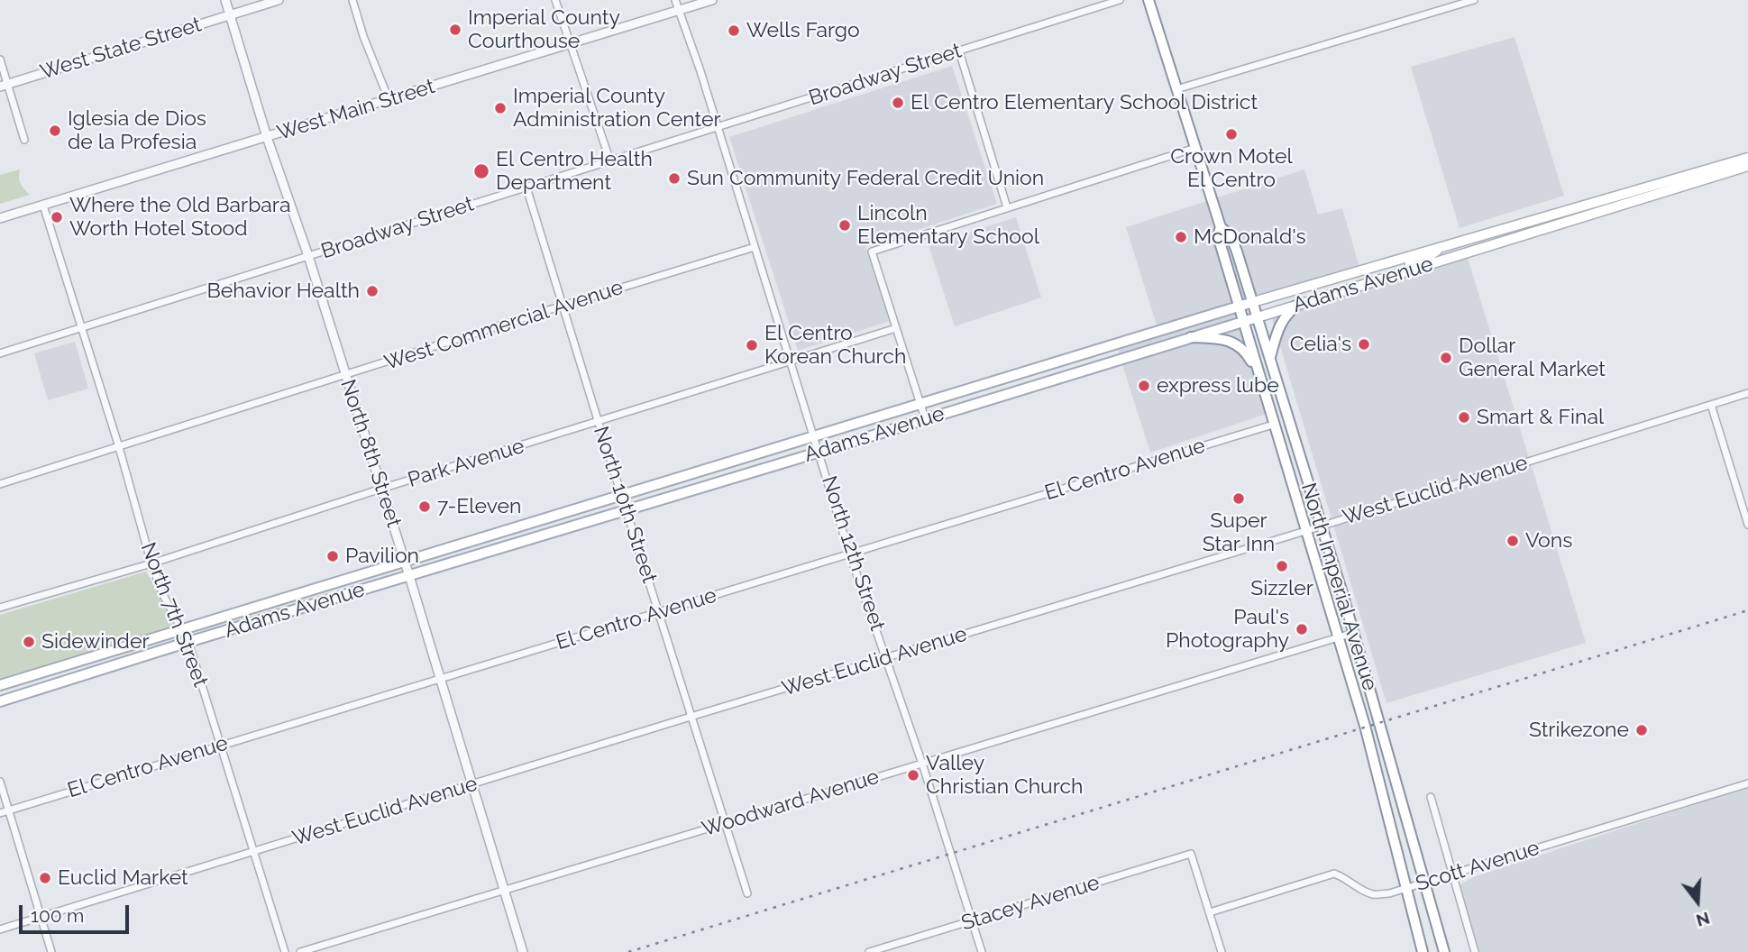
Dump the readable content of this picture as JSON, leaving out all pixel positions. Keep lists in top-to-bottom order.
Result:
{
  "streets": {
    "main road": ["Adams Avenue", "North Imperial Avenue"],
    "street": [
      "West State Street",
      "Broadway Street",
      "West Main Street",
      "West Commercial Avenue",
      "North 8th Street",
      "Park Avenue",
      "El Centro Avenue",
      "West Euclid Avenue",
      "North 10th Street",
      "North 12th Street",
      "North 7th Street",
      "Woodward Avenue",
      "Scott Avenue",
      "Stacey Avenue"
    ]
  },
  "crossings": [
    ["West State Street", "North 8th Street"],
    ["Broadway Street", "North 8th Street"],
    ["Broadway Street", "North 10th Street"],
    ["Broadway Street", "North 12th Street"],
    ["Broadway Street", "North 7th Street"],
    ["West Main Street", "North 8th Street"],
    ["West Main Street", "North 12th Street"],
    ["West Main Street", "North 7th Street"],
    ["Adams Avenue", "North 8th Street"],
    ["Adams Avenue", "North 10th Street"],
    ["Adams Avenue", "North 12th Street"],
    ["Adams Avenue", "North Imperial Avenue"],
    ["Adams Avenue", "North 7th Street"],
    ["West Commercial Avenue", "North 8th Street"],
    ["West Commercial Avenue", "North 10th Street"],
    ["West Commercial Avenue", "North 12th Street"],
    ["West Commercial Avenue", "North 7th Street"],
    ["North 8th Street", "Park Avenue"],
    ["North 8th Street", "El Centro Avenue"],
    ["North 8th Street", "West Euclid Avenue"],
    ["North 8th Street", "Woodward Avenue"],
    ["Park Avenue", "North 10th Street"],
    ["Park Avenue", "North 12th Street"],
    ["Park Avenue", "North 7th Street"],
    ["El Centro Avenue", "North 10th Street"],
    ["El Centro Avenue", "North 12th Street"],
    ["El Centro Avenue", "North Imperial Avenue"],
    ["El Centro Avenue", "North 7th Street"],
    ["West Euclid Avenue", "North 10th Street"],
    ["West Euclid Avenue", "North 12th Street"],
    ["West Euclid Avenue", "North Imperial Avenue"],
    ["West Euclid Avenue", "North 7th Street"],
    ["North 10th Street", "Woodward Avenue"],
    ["North 12th Street", "Woodward Avenue"],
    ["North 12th Street", "Stacey Avenue"],
    ["North Imperial Avenue", "Woodward Avenue"],
    ["North Imperial Avenue", "Scott Avenue"],
    ["Scott Avenue", "Stacey Avenue"]
  ],
  "places": [
    "Imperial County Courthouse",
    "Wells Fargo",
    "El Centro Elementary School District",
    "Imperial County Administration Center",
    "Iglesia de Dios de la Profesia",
    "Crown Motel El Centro",
    "El Centro Health Department",
    "Sun Community Federal Credit Union",
    "Where the Old Barbara Worth Hotel Stood",
    "Lincoln Elementary School",
    "McDonald's",
    "Behavior Health",
    "Celia's",
    "El Centro Korean Church",
    "Dollar General Market",
    "express lube",
    "Smart & Final",
    "Super Star Inn",
    "7-Eleven",
    "Vons",
    "Pavilion",
    "Sizzler",
    "Paul's Photography",
    "Sidewinder",
    "Strikezone",
    "Valley Christian Church",
    "Euclid Market"
  ],
  "scale_bar": "100 m",
  "north": "bottom"
}
